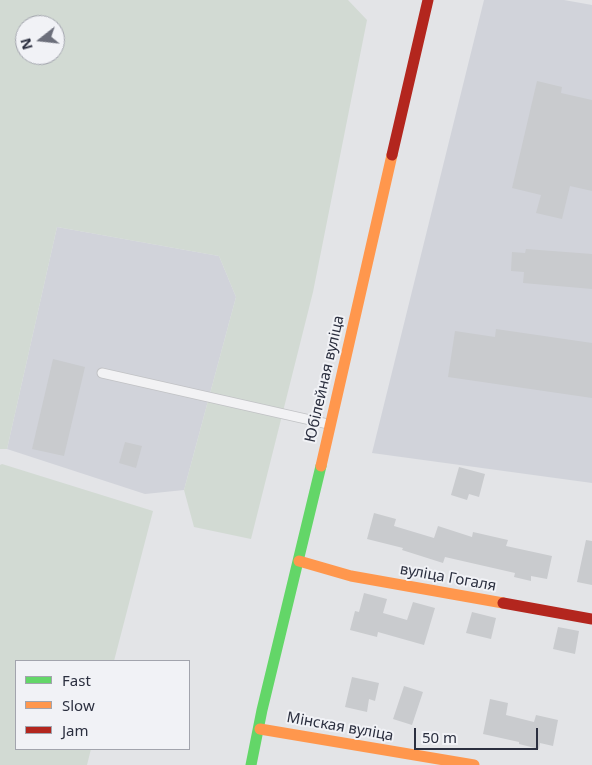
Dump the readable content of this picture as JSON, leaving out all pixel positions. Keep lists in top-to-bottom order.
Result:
{
  "streets": {
    "main road": ["Юбілейная вуліца", "вуліца Гогаля", "Мінская вуліца"]
  },
  "crossings": [
    ["Юбілейная вуліца", "вуліца Гогаля"],
    ["Юбілейная вуліца", "Мінская вуліца"]
  ],
  "legend": ["Fast", "Slow", "Jam"],
  "scale_bar": "50 m",
  "north": "left"
}
